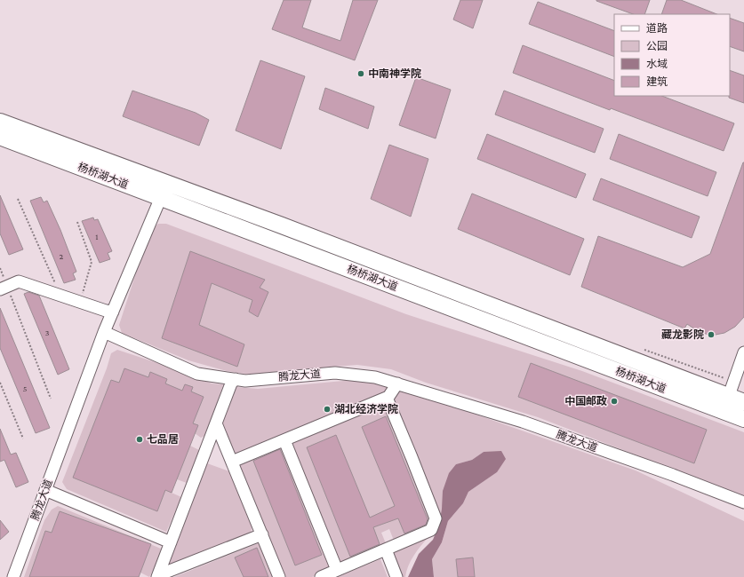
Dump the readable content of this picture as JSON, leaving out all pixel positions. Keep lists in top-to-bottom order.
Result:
{
  "streets": {
    "main road": ["杨桥湖大道"],
    "street": ["腾龙大道"]
  },
  "places": [
    "中南神学院",
    "藏龙影院",
    "中国邮政",
    "湖北经济学院",
    "七品居"
  ],
  "house_numbers": [
    "1",
    "2",
    "3",
    "5"
  ],
  "legend": [
    "道路",
    "公园",
    "水域",
    "建筑"
  ]
}
